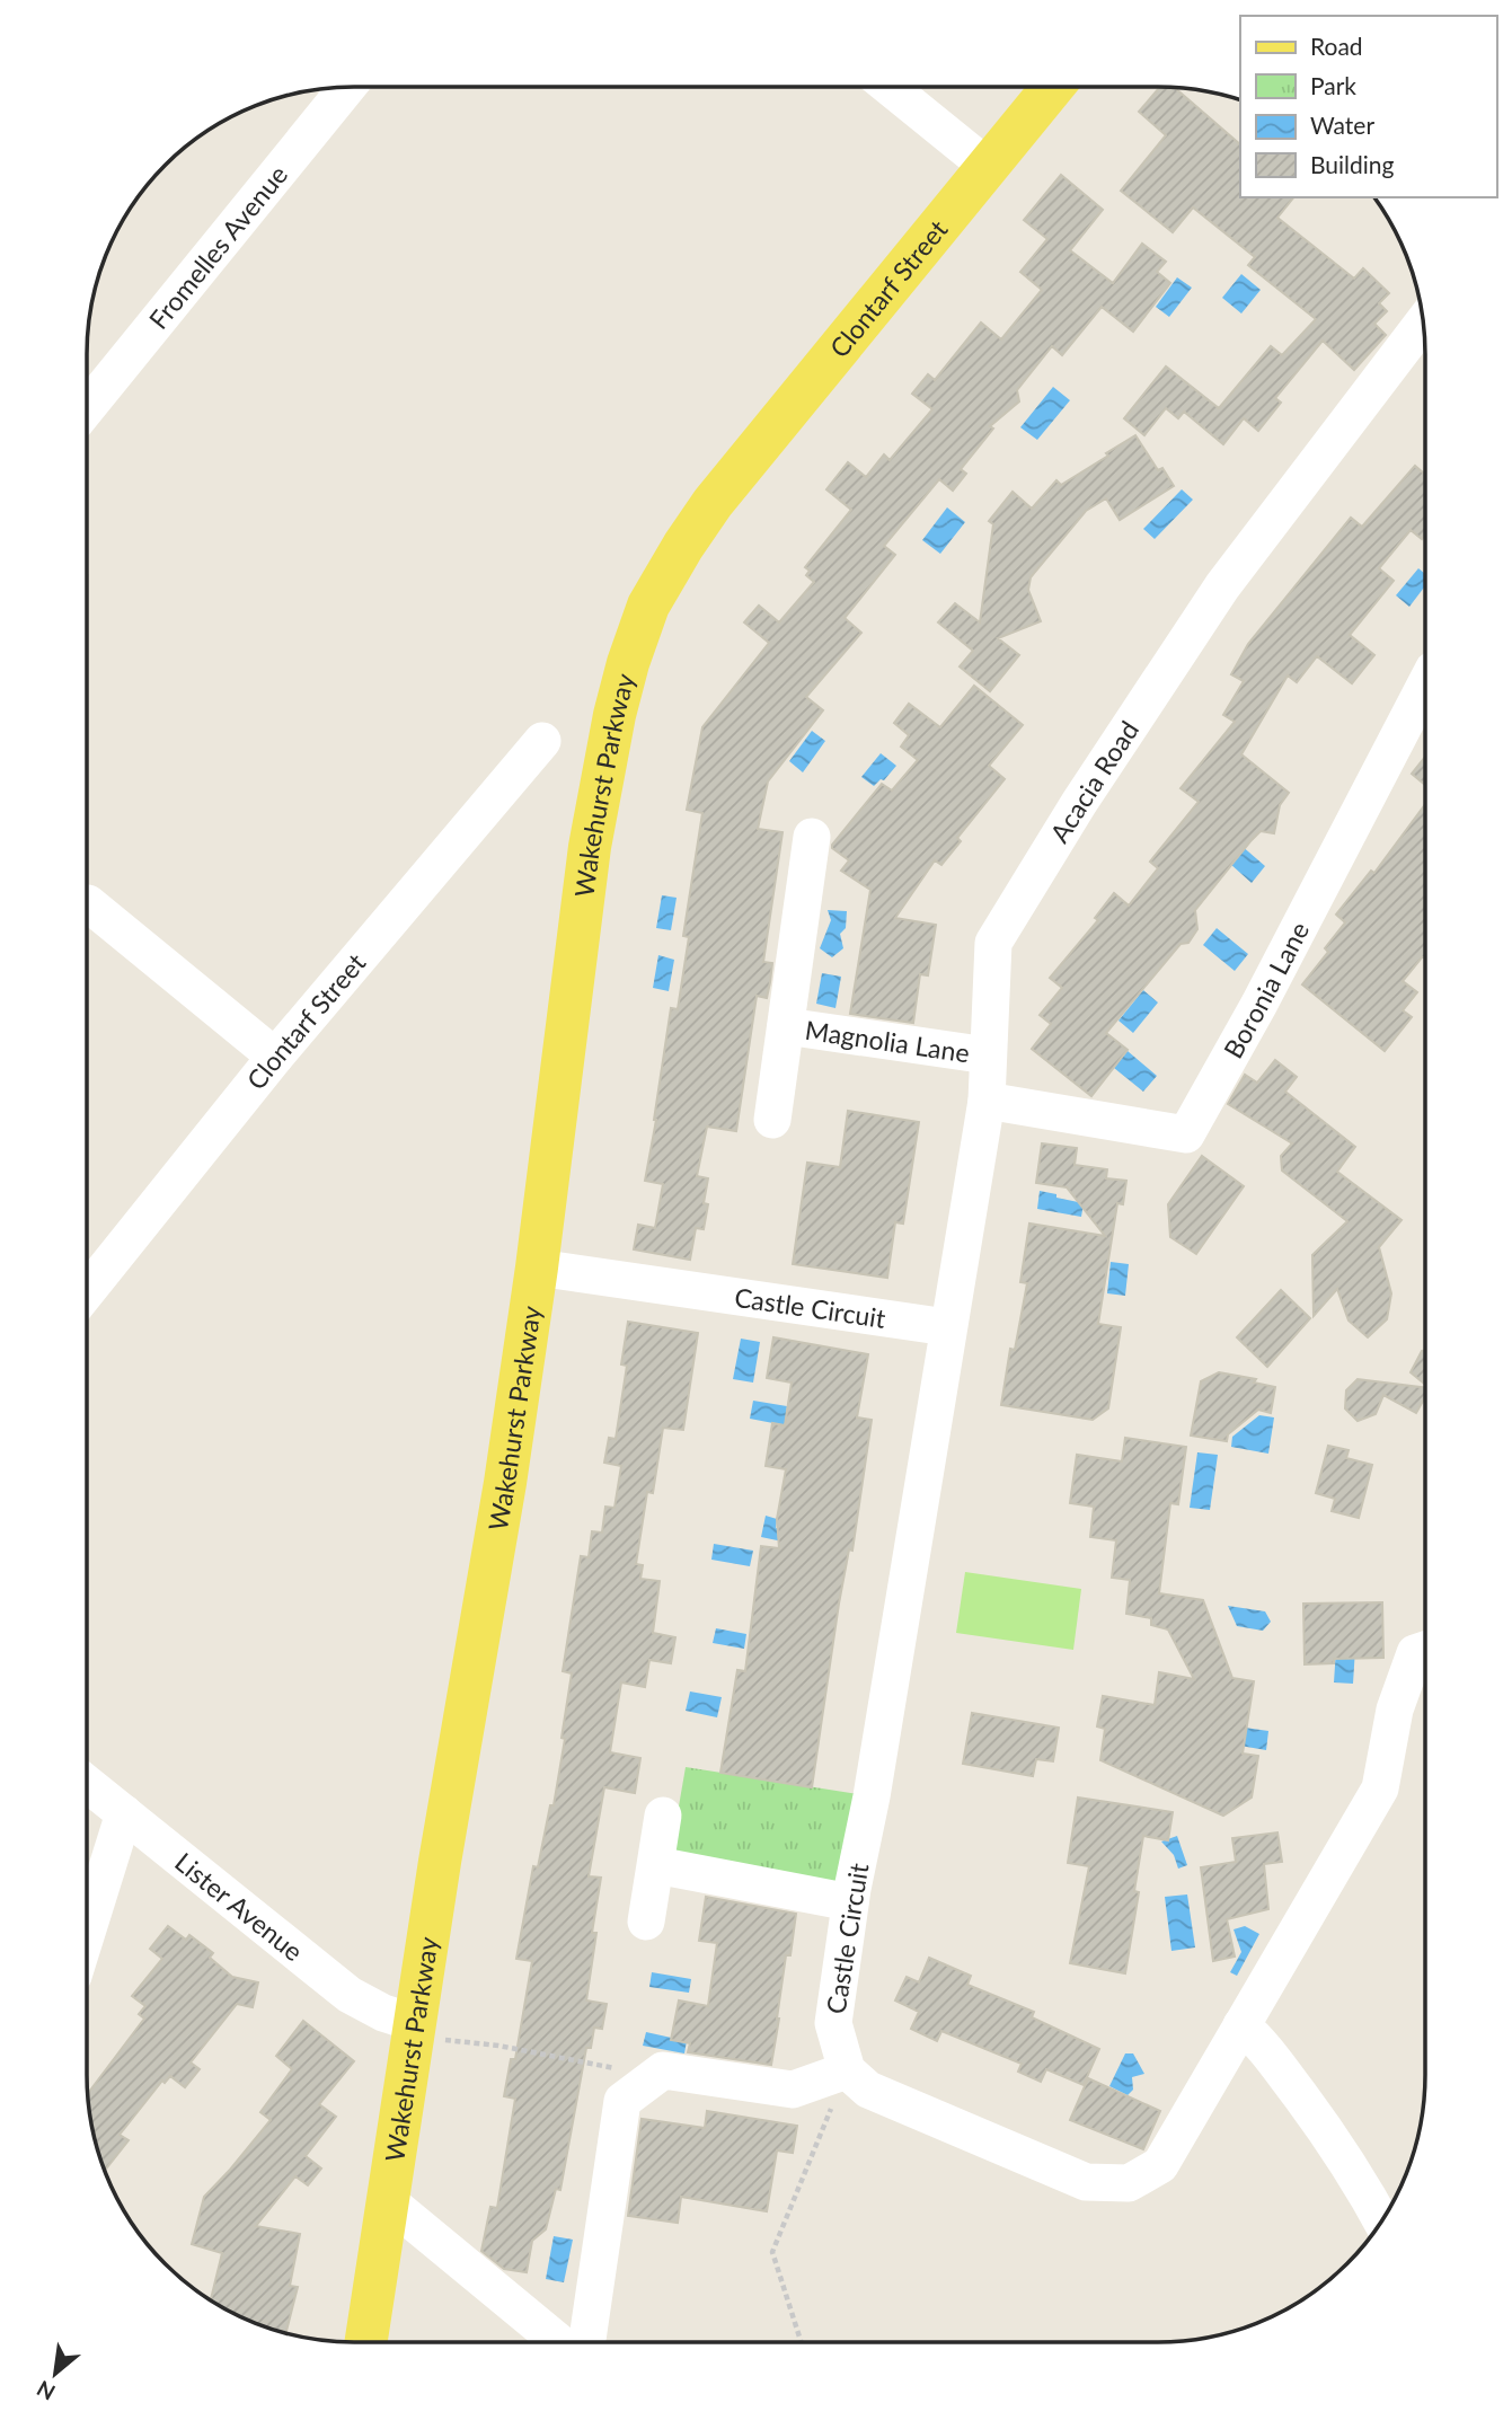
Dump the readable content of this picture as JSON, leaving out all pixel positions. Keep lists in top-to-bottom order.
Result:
{
  "streets": {
    "main road": ["Clontarf Street", "Wakehurst Parkway"],
    "street": [
      "Fromelles Avenue",
      "Acacia Road",
      "Boronia Lane",
      "Magnolia Lane",
      "Castle Circuit",
      "Lister Avenue"
    ]
  },
  "crossings": [
    ["Clontarf Street", "Wakehurst Parkway"],
    ["Acacia Road", "Boronia Lane"],
    ["Acacia Road", "Magnolia Lane"],
    ["Acacia Road", "Castle Circuit"],
    ["Wakehurst Parkway", "Castle Circuit"],
    ["Wakehurst Parkway", "Lister Avenue"]
  ],
  "legend": [
    "Road",
    "Park",
    "Water",
    "Building"
  ],
  "north": "bottom left"
}
